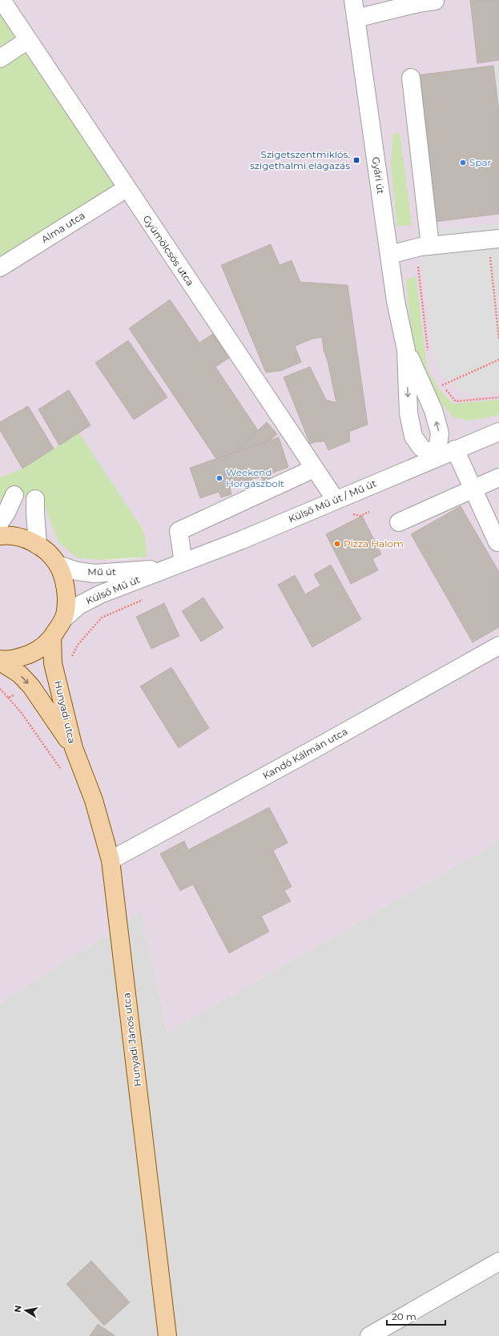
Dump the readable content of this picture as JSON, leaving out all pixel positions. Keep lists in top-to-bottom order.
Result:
{
  "streets": {
    "main road": ["Hunyadi utca", "Hunyadi János utca"],
    "street": [
      "Gyári út",
      "Alma utca",
      "Gyümölcsös utca",
      "Külső Mű út / Mű út",
      "Mű út",
      "Külső Mű út",
      "Kandó Kálmán utca"
    ]
  },
  "crossings": [
    ["Gyári út", "Külső Mű út / Mű út"],
    ["Alma utca", "Gyümölcsös utca"],
    ["Gyümölcsös utca", "Külső Mű út / Mű út"],
    ["Külső Mű út / Mű út", "Mű út"],
    ["Külső Mű út / Mű út", "Külső Mű út"],
    ["Mű út", "Külső Mű út"],
    ["Hunyadi utca", "Hunyadi János utca"],
    ["Kandó Kálmán utca", "Hunyadi János utca"]
  ],
  "one_way": ["Hunyadi utca"],
  "places": {
    "transit": ["Szigetszentmiklós, szigethalmi elágazás"],
    "other": ["Spar", "Weekend Horgászbolt", "Pizza Halom"]
  },
  "scale_bar": "20 m",
  "north": "left"
}
